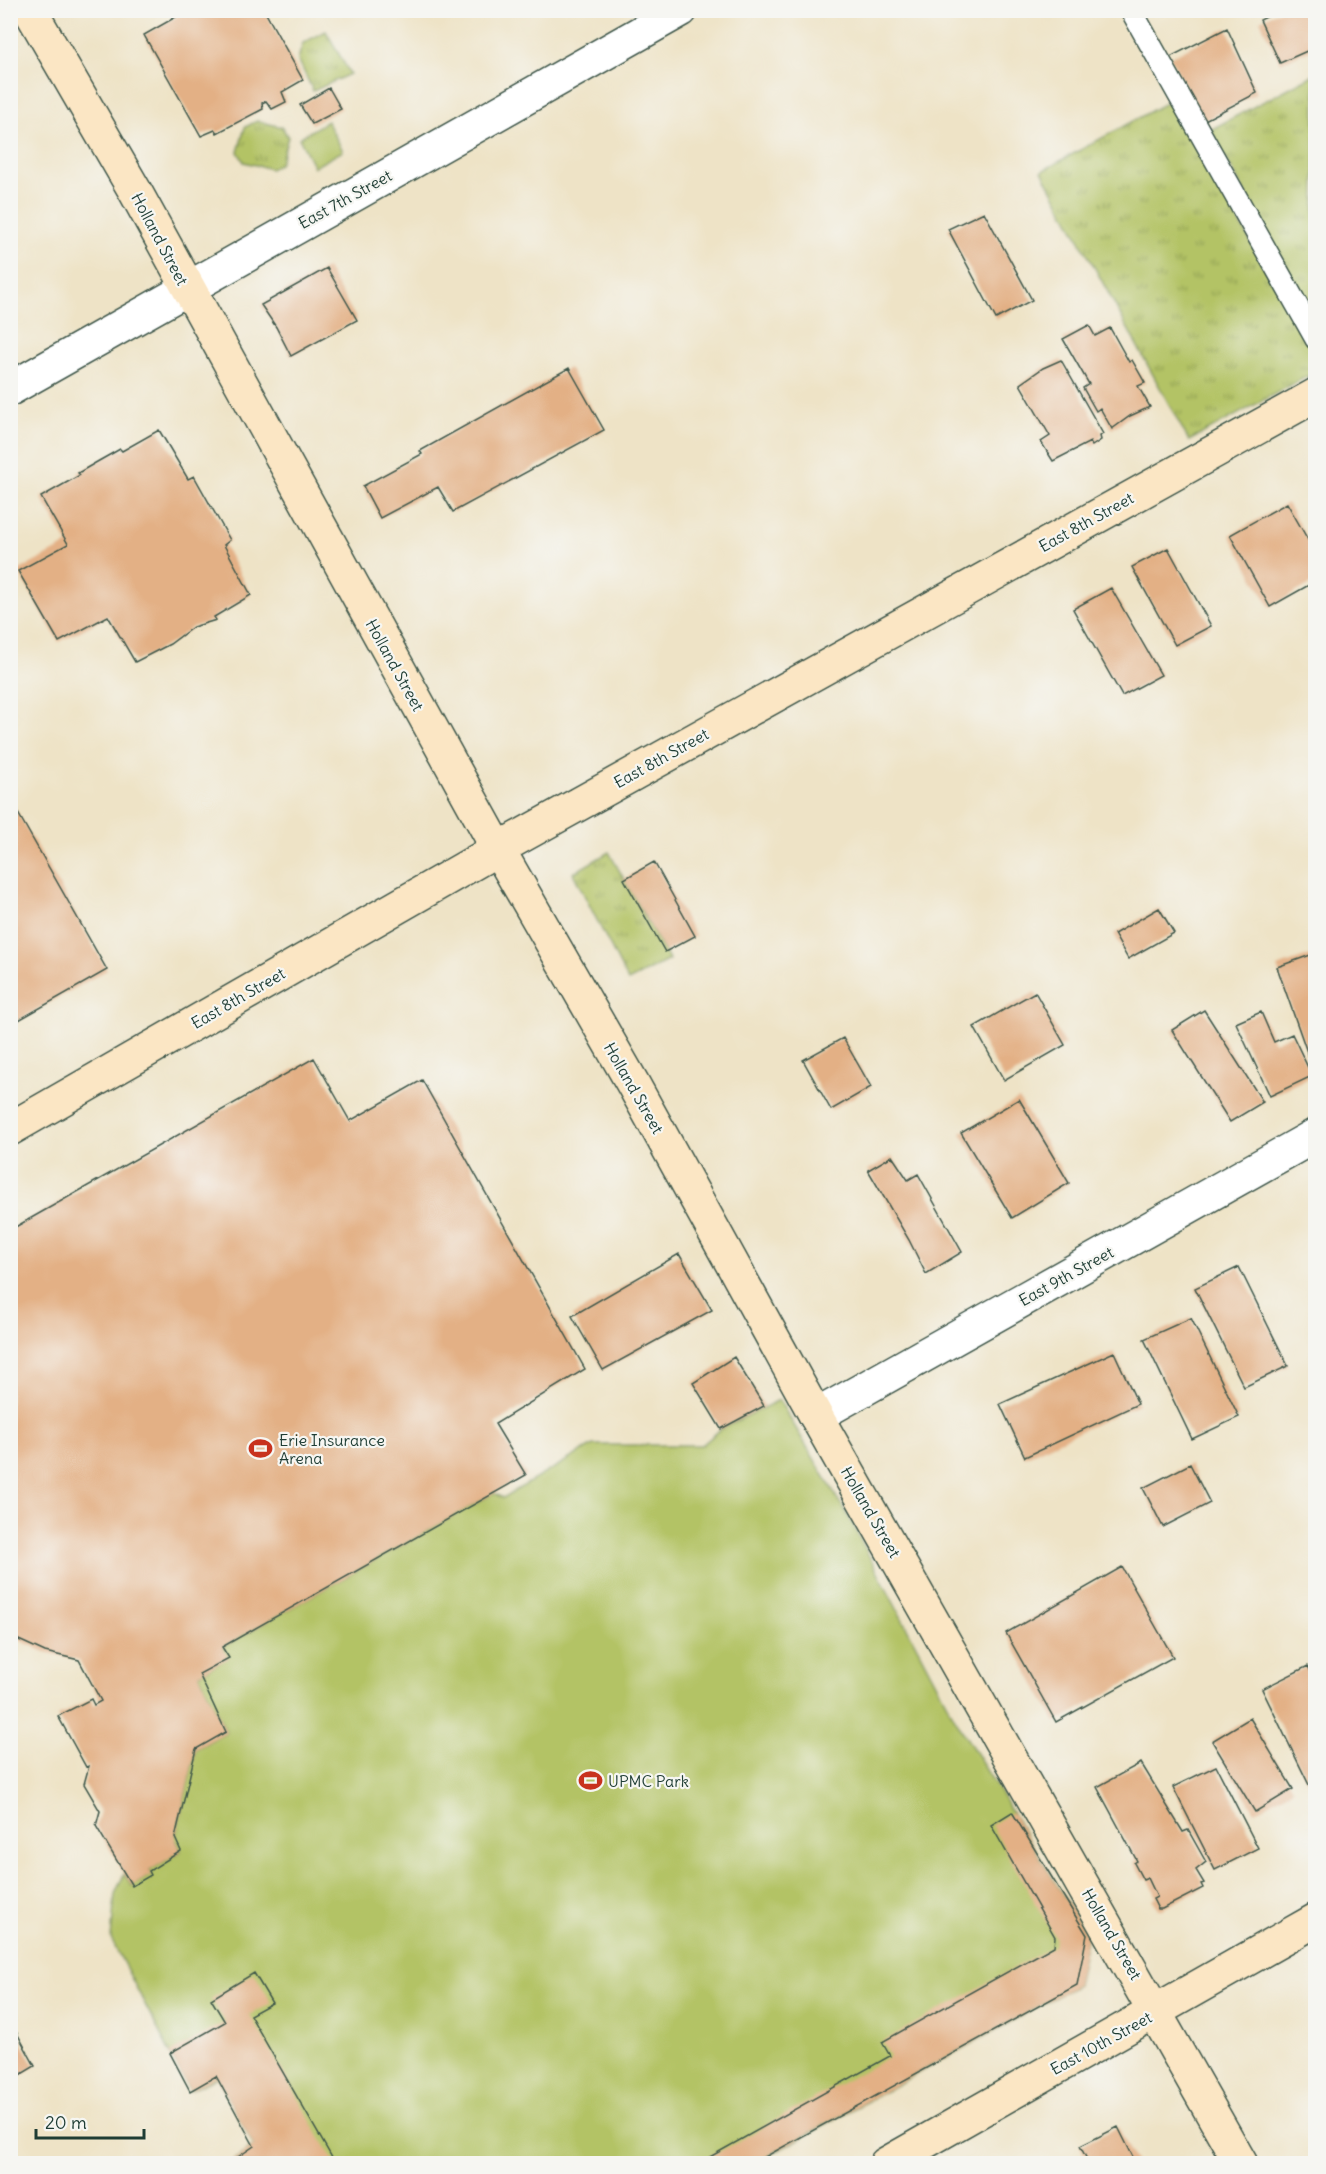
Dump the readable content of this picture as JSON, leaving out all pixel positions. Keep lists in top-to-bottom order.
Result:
{
  "streets": {
    "street": [
      "East 7th Street",
      "Holland Street",
      "East 8th Street",
      "East 9th Street",
      "East 10th Street"
    ]
  },
  "crossings": [
    ["East 7th Street", "Holland Street"],
    ["Holland Street", "East 8th Street"],
    ["Holland Street", "East 9th Street"],
    ["Holland Street", "East 10th Street"]
  ],
  "places": {
    "sports": ["Erie Insurance Arena", "UPMC Park"]
  },
  "scale_bar": "20 m"
}
